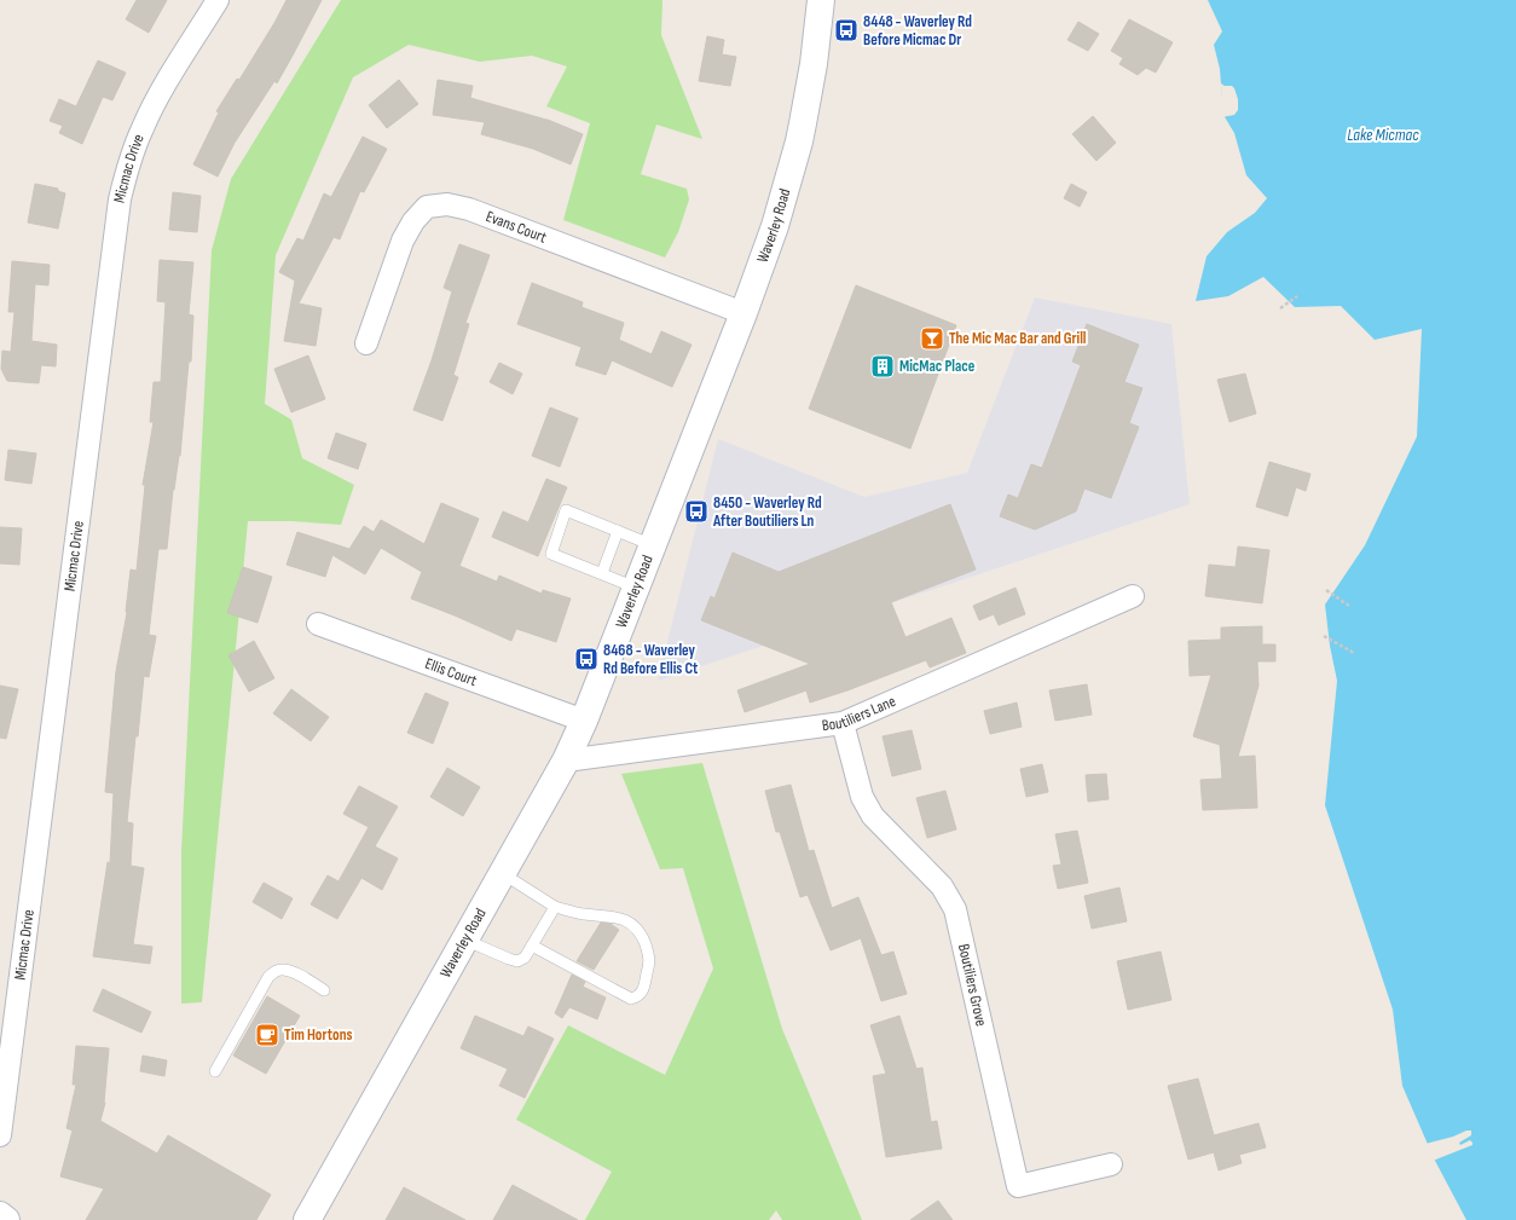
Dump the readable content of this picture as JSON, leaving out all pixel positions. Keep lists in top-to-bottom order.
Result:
{
  "streets": {
    "main road": ["Waverley Road"],
    "street": [
      "Micmac Drive",
      "Evans Court",
      "Ellis Court",
      "Boutiliers Lane",
      "Boutiliers Grove"
    ]
  },
  "crossings": [
    ["Waverley Road", "Evans Court"],
    ["Waverley Road", "Ellis Court"],
    ["Waverley Road", "Boutiliers Lane"],
    ["Boutiliers Lane", "Boutiliers Grove"]
  ],
  "water": ["Lake Micmac"],
  "places": {
    "bus stop": ["8448 - Waverley Rd Before Micmac Dr", "8450 - Waverley Rd After Boutiliers Ln", "8468 - Waverley Rd Before Ellis Ct"],
    "bar": ["The Mic Mac Bar and Grill"],
    "building": ["MicMac Place"],
    "cafe": ["Tim Hortons"]
  }
}
